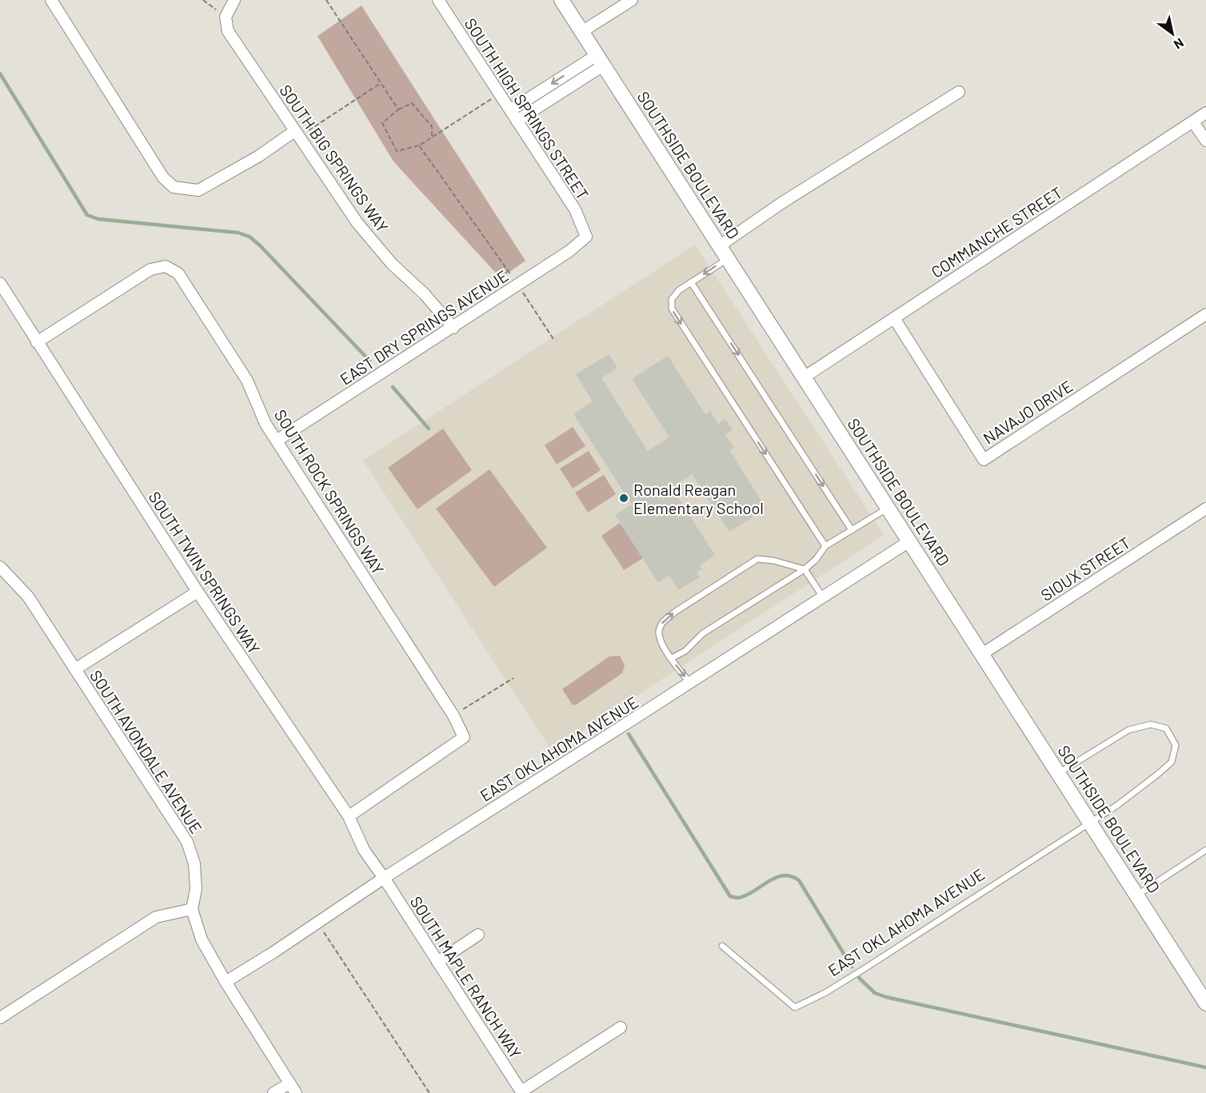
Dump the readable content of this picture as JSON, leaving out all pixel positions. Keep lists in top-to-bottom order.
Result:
{
  "streets": {
    "main road": ["SOUTHSIDE BOULEVARD"],
    "street": [
      "SOUTH HIGH SPRINGS STREET",
      "SOUTH BIG SPRINGS WAY",
      "COMMANCHE STREET",
      "EAST DRY SPRINGS AVENUE",
      "NAVAJO DRIVE",
      "SOUTH ROCK SPRINGS WAY",
      "SIOUX STREET",
      "SOUTH TWIN SPRINGS WAY",
      "EAST OKLAHOMA AVENUE",
      "SOUTH AVONDALE AVENUE",
      "SOUTH MAPLE RANCH WAY"
    ]
  },
  "crossings": [
    ["SOUTH HIGH SPRINGS STREET", "EAST DRY SPRINGS AVENUE"],
    ["SOUTH BIG SPRINGS WAY", "EAST DRY SPRINGS AVENUE"],
    ["SOUTHSIDE BOULEVARD", "COMMANCHE STREET"],
    ["SOUTHSIDE BOULEVARD", "SIOUX STREET"],
    ["SOUTHSIDE BOULEVARD", "EAST OKLAHOMA AVENUE"],
    ["COMMANCHE STREET", "NAVAJO DRIVE"],
    ["EAST DRY SPRINGS AVENUE", "SOUTH ROCK SPRINGS WAY"],
    ["SOUTH ROCK SPRINGS WAY", "SOUTH TWIN SPRINGS WAY"],
    ["SOUTH TWIN SPRINGS WAY", "EAST OKLAHOMA AVENUE"],
    ["SOUTH TWIN SPRINGS WAY", "SOUTH MAPLE RANCH WAY"],
    ["EAST OKLAHOMA AVENUE", "SOUTH AVONDALE AVENUE"],
    ["EAST OKLAHOMA AVENUE", "SOUTH MAPLE RANCH WAY"]
  ],
  "places": ["Ronald Reagan Elementary School"],
  "north": "bottom right"
}
